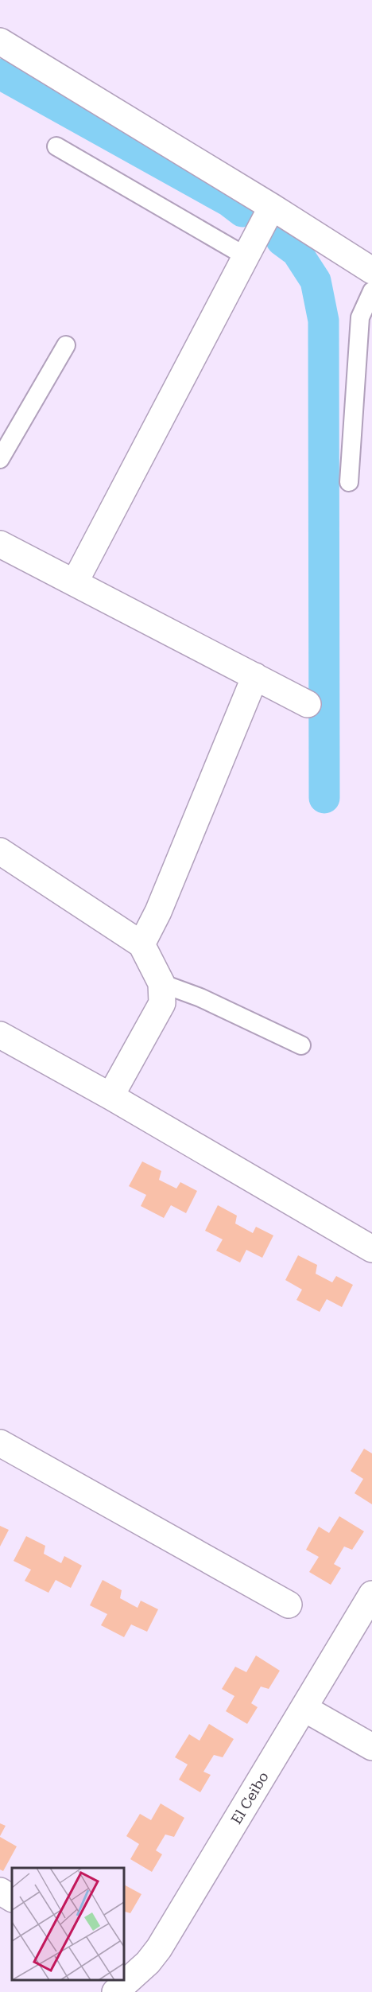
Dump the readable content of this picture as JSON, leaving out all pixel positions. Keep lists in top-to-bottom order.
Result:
{
  "streets": {
    "street": ["El Ceibo"]
  }
}
